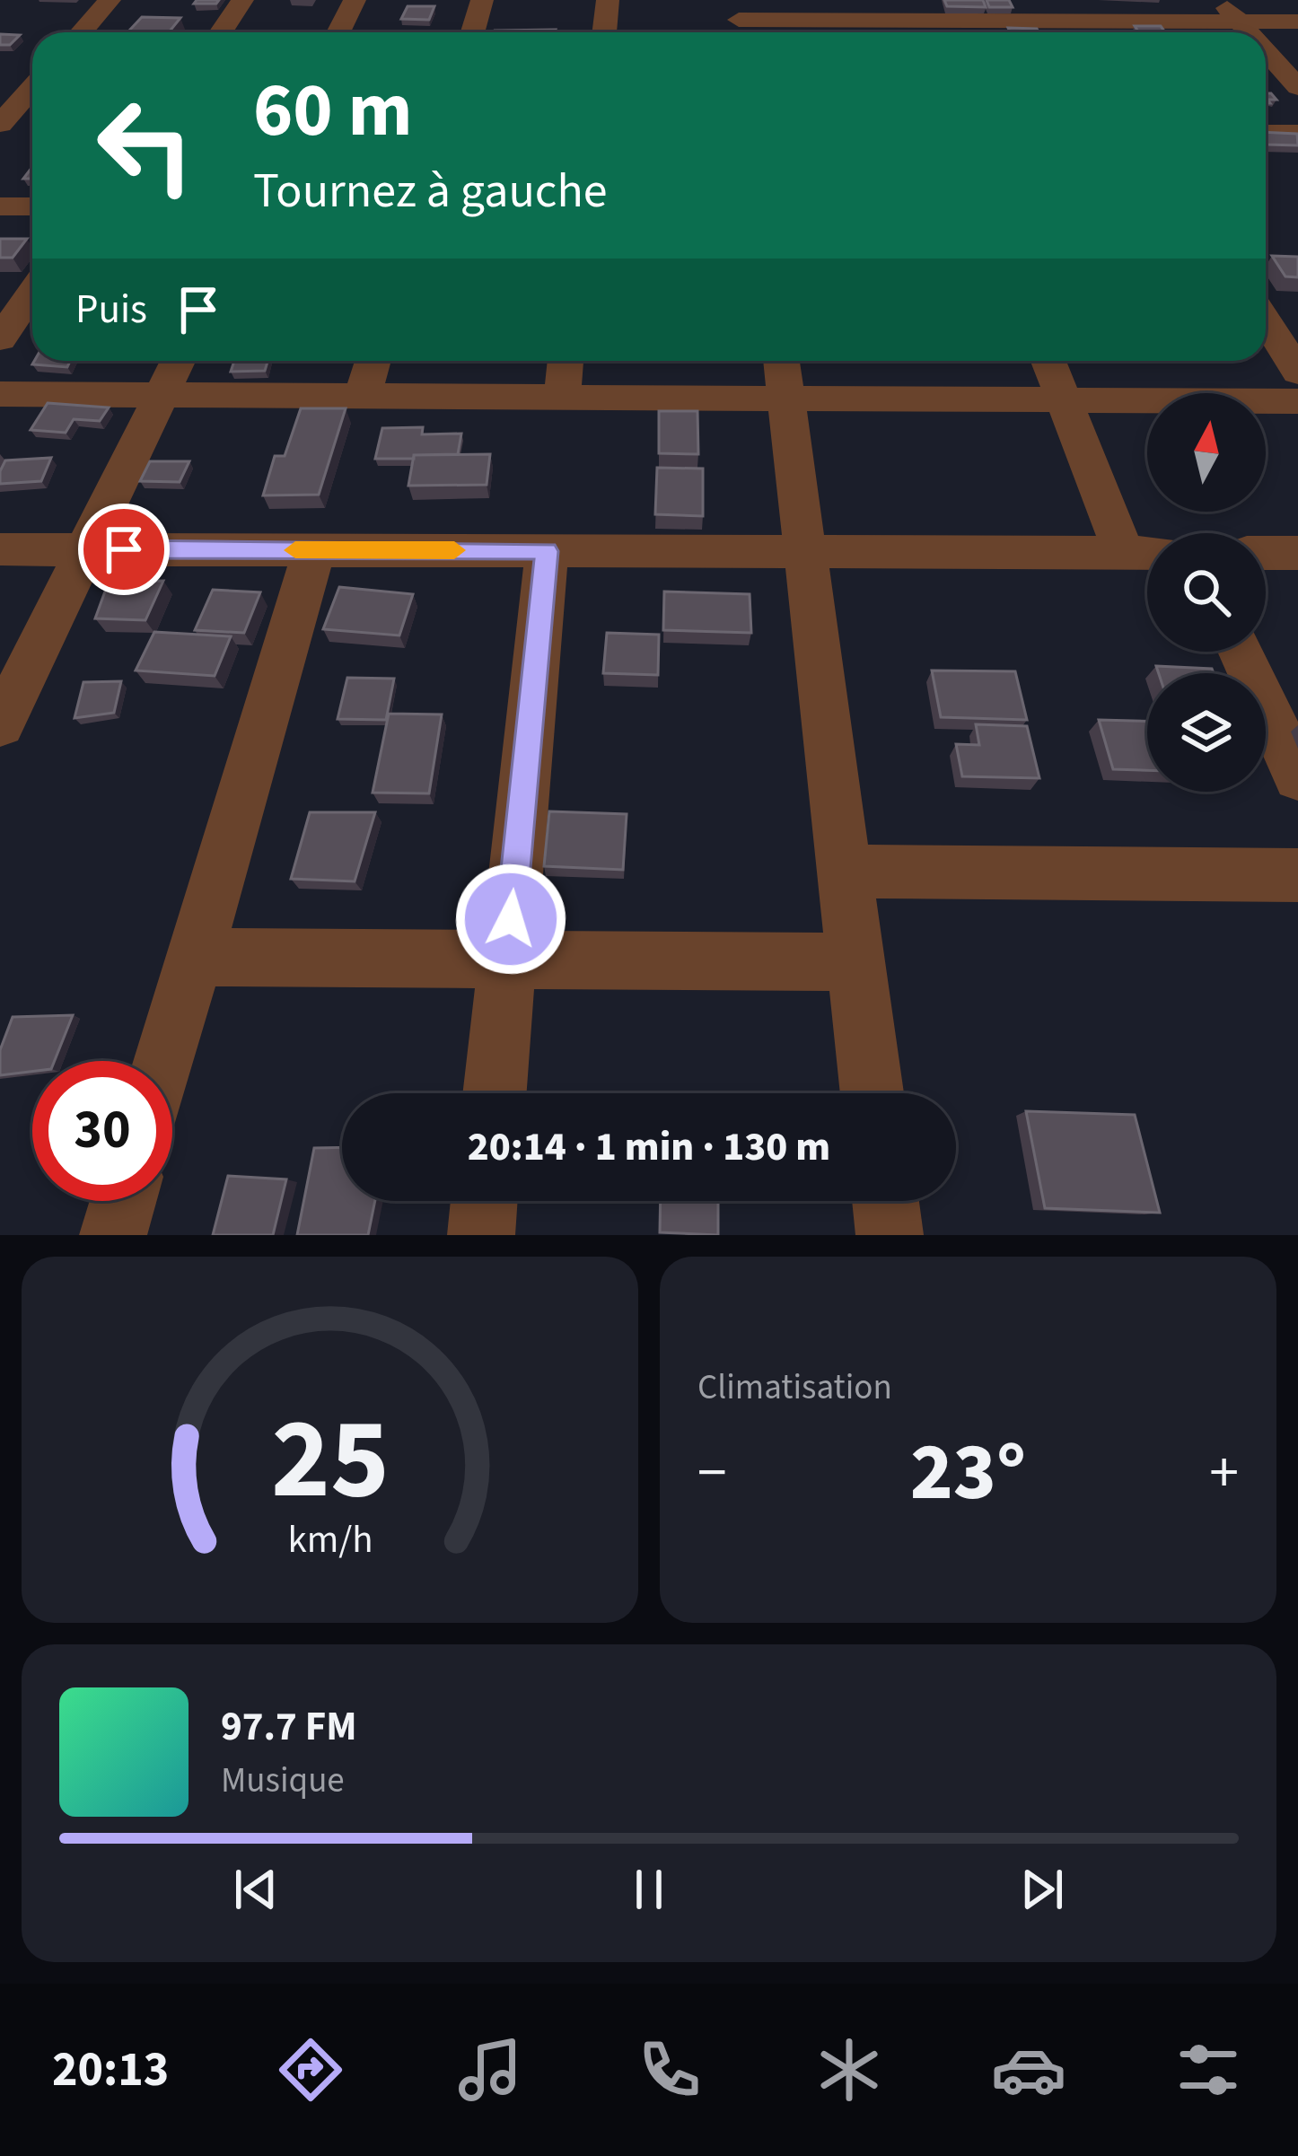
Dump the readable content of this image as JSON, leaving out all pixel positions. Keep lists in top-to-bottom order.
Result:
{
  "north": "top",
  "page": {
    "turn": ["60 m", "Tournez à gauche"],
    "then": "Puis",
    "limit": "30",
    "trip": "20:14 · 1 min · 130 m",
    "tile": "Climatisation",
    "heat": ["−", "23°", "+"],
    "song": ["97.7 FM", "Musique"],
    "tabs": "20:13",
    "gauge": ["25", "km/h"]
  }
}
